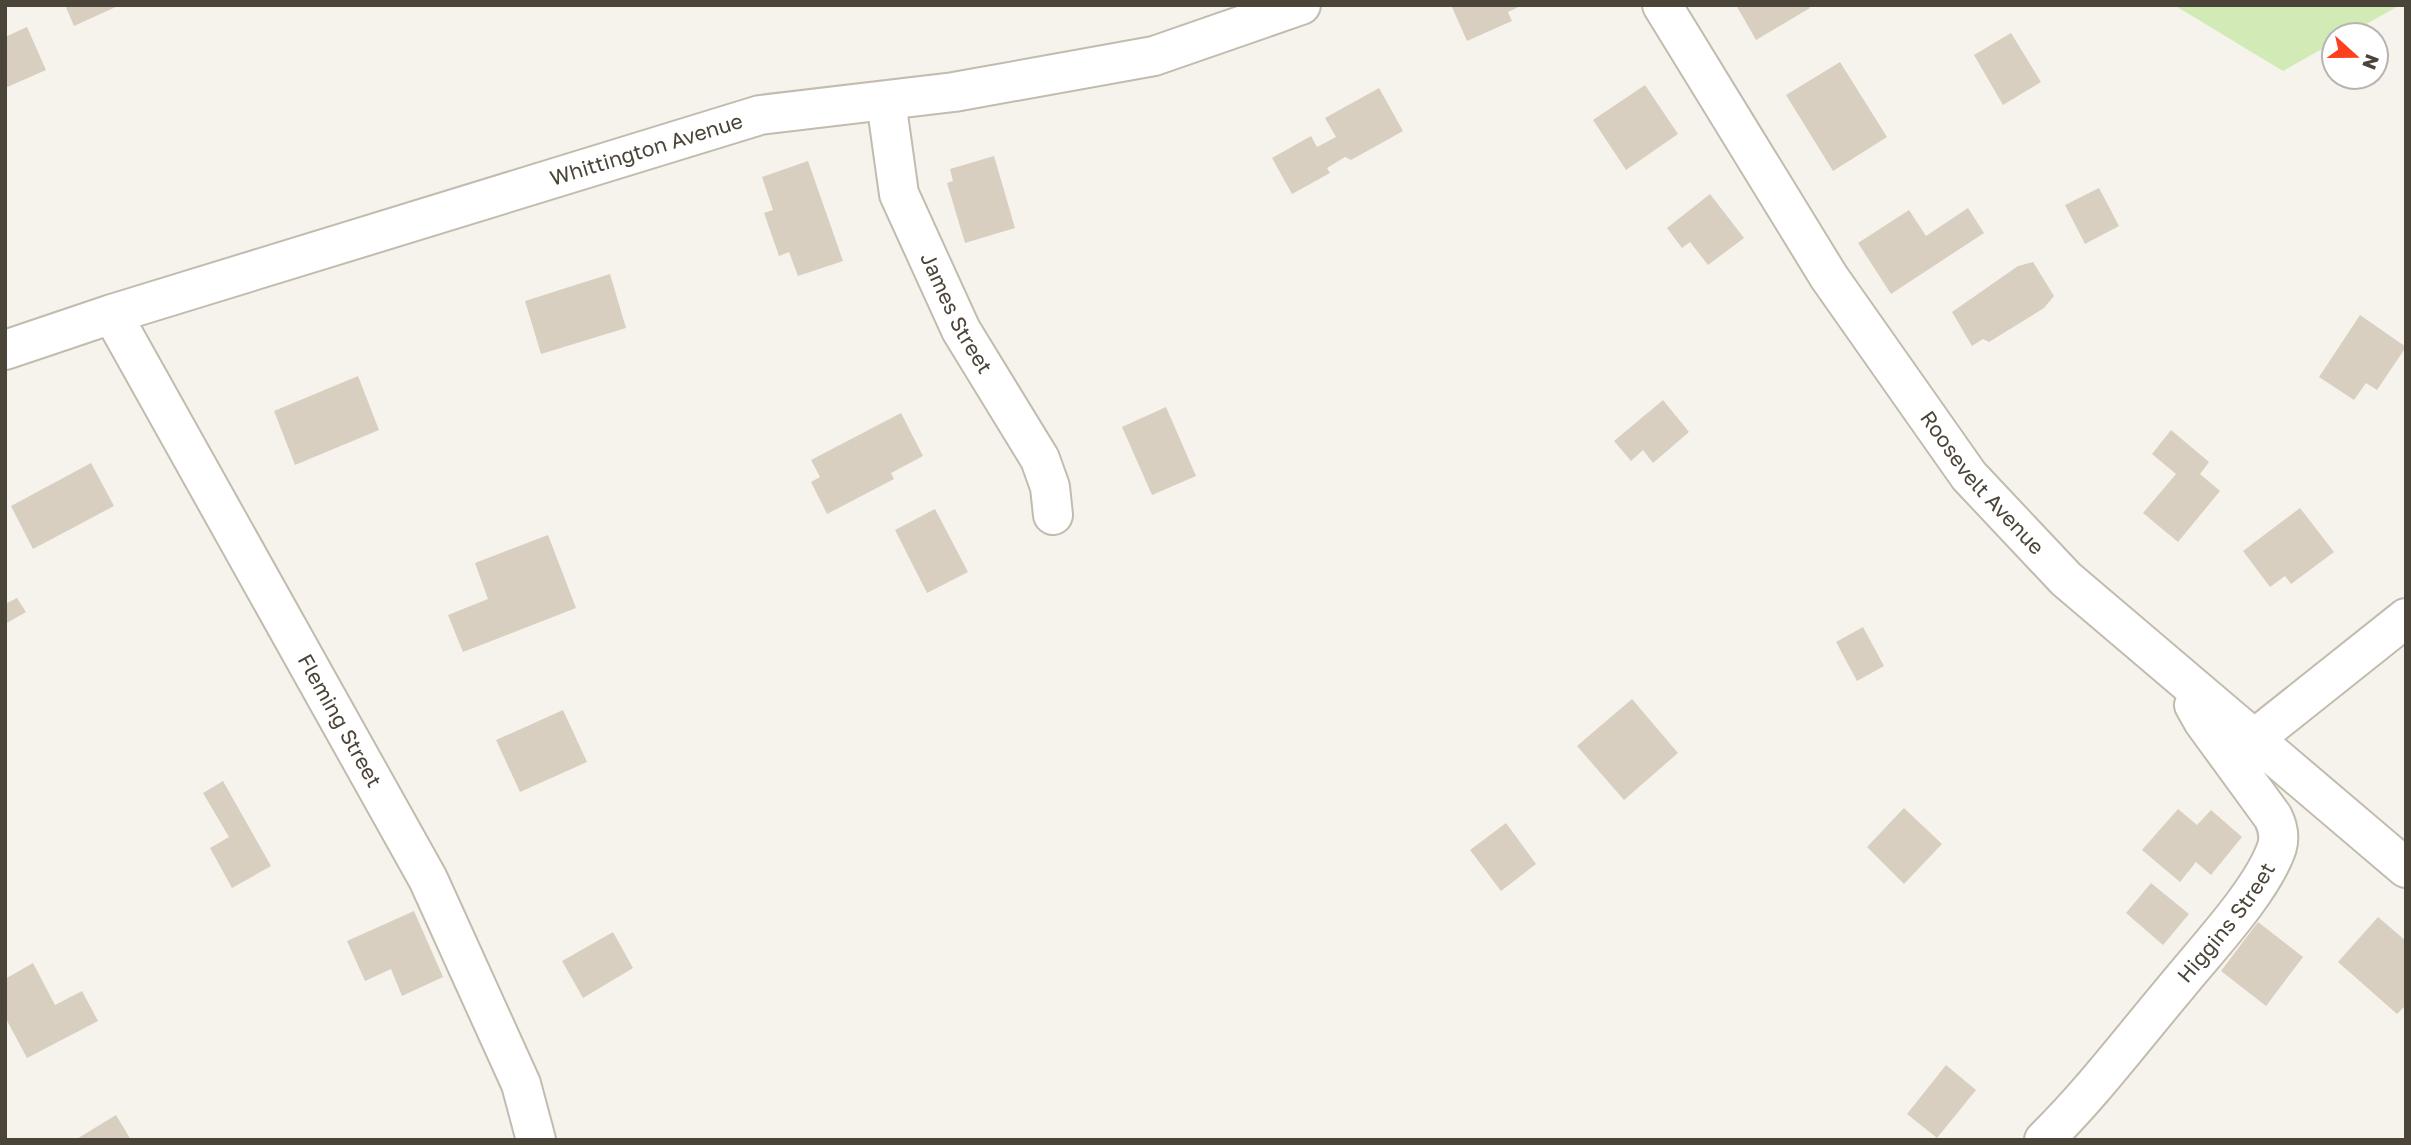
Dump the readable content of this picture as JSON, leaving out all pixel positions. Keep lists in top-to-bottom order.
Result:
{
  "streets": {
    "street": [
      "Whittington Avenue",
      "James Street",
      "Roosevelt Avenue",
      "Fleming Street",
      "Higgins Street"
    ]
  },
  "crossings": [
    ["Whittington Avenue", "James Street"],
    ["Whittington Avenue", "Fleming Street"],
    ["Roosevelt Avenue", "Higgins Street"]
  ],
  "north": "right"
}
